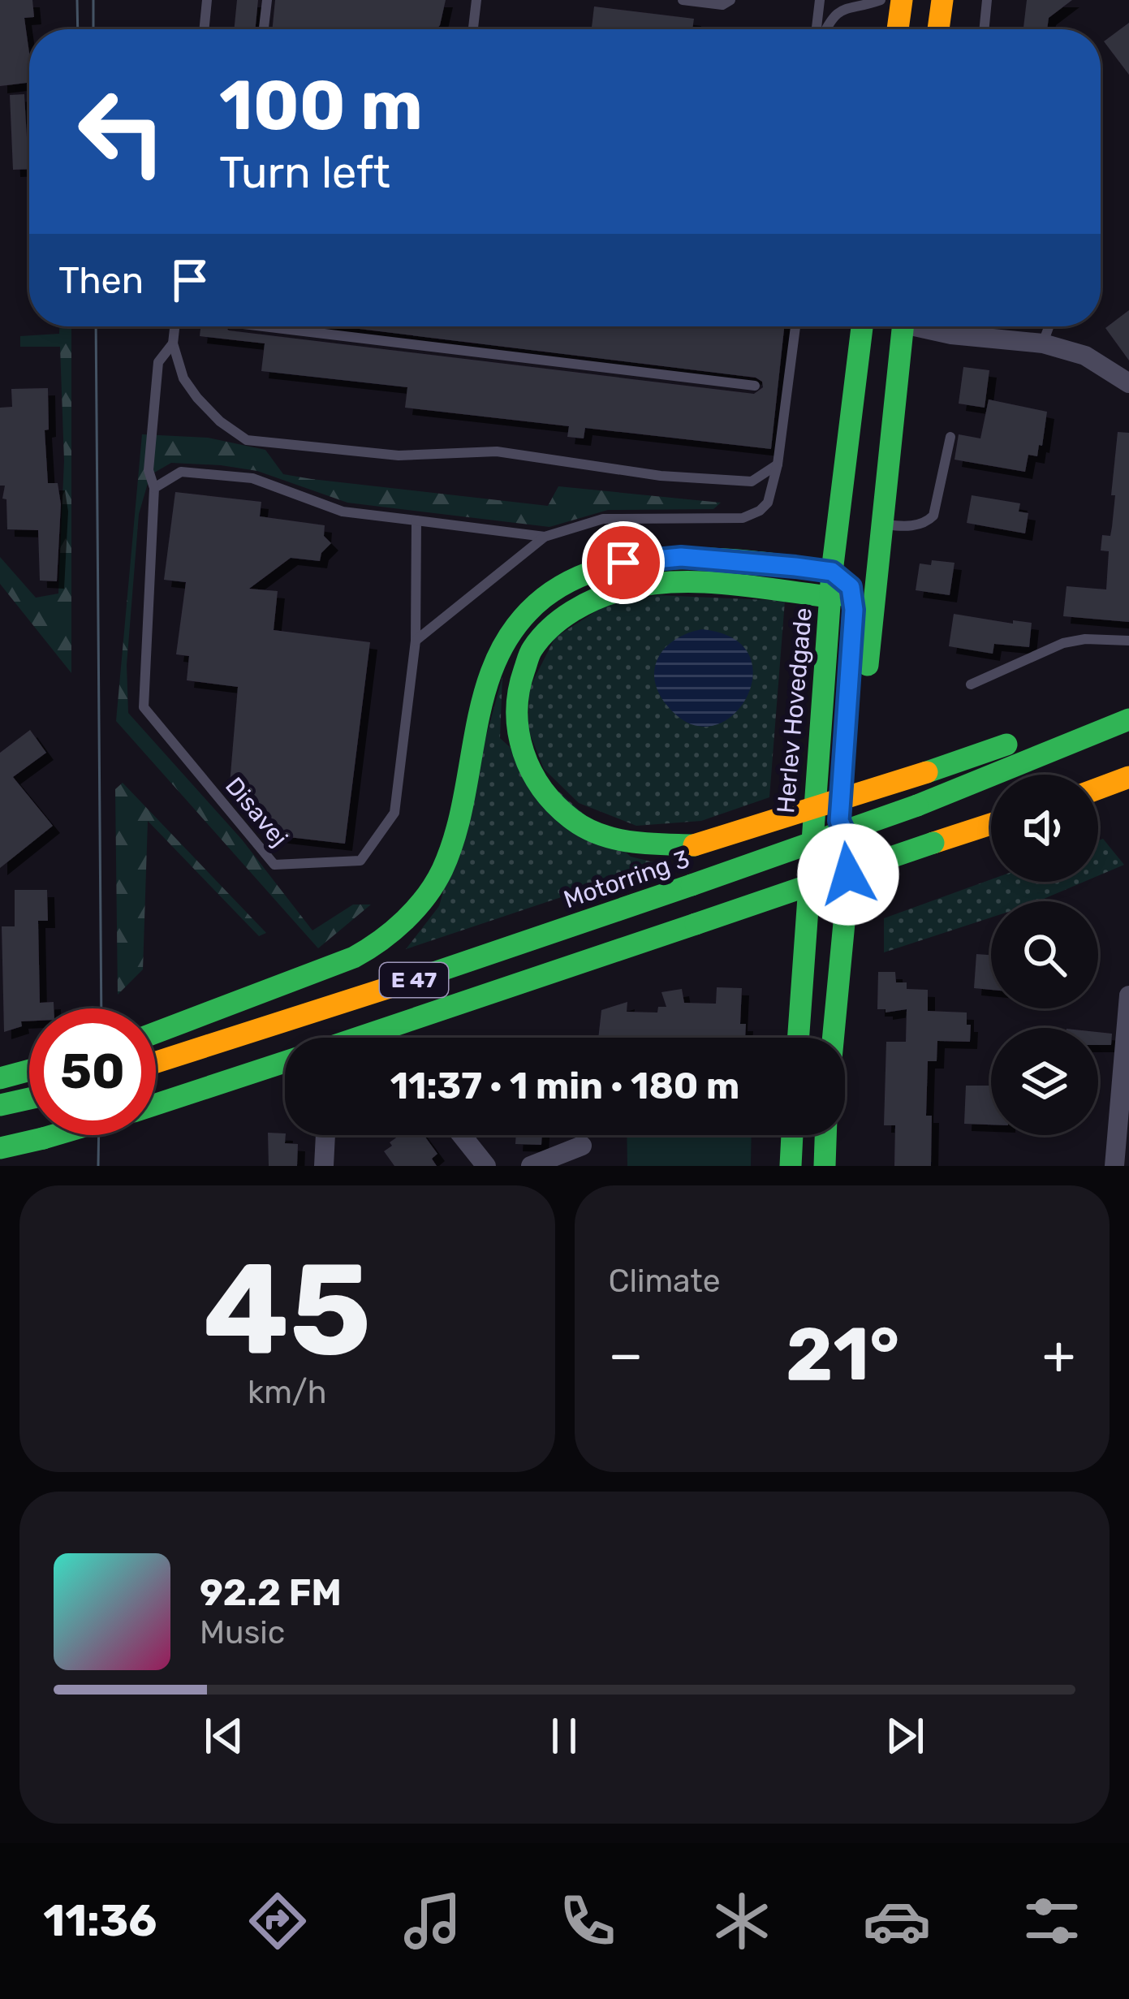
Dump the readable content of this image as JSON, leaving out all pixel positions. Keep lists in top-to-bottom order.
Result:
{
  "streets": {
    "main road": ["Herlev Hovedgade", "Motorring 3", "E 47"],
    "lane": ["Disavej"]
  },
  "page": {
    "turn": ["100 m", "Turn left"],
    "then": "Then",
    "limit": "50",
    "trip": "11:37 · 1 min · 180 m",
    "tile": [
      ["45", "km/h"],
      "Climate"
    ],
    "heat": ["−", "21°", "+"],
    "song": ["92.2 FM", "Music"],
    "tabs": "11:36"
  }
}
